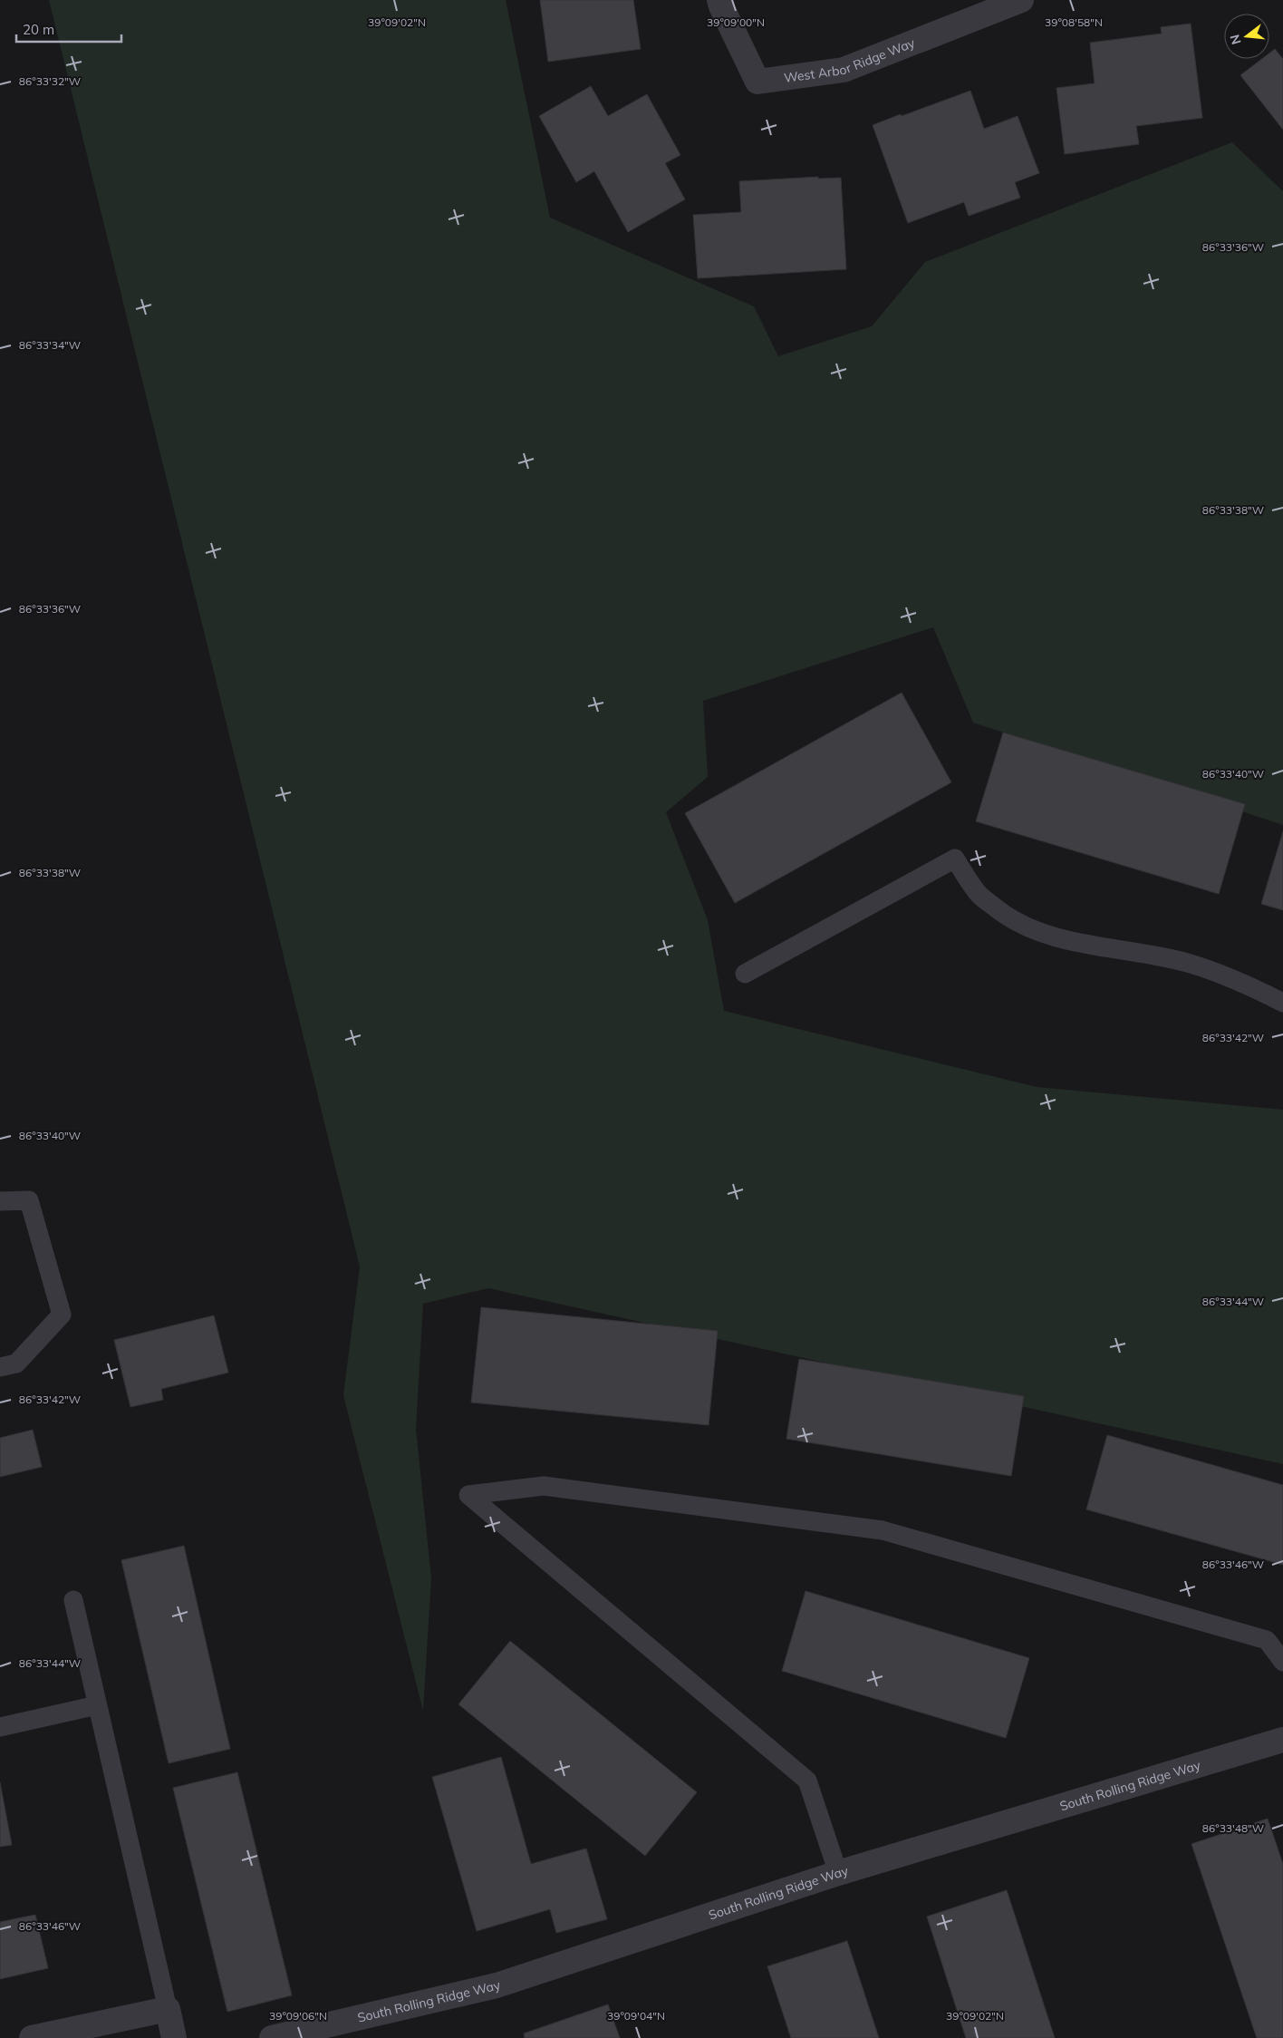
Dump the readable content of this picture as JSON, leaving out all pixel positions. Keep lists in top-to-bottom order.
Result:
{
  "streets": {
    "street": ["West Arbor Ridge Way", "South Rolling Ridge Way"]
  },
  "scale_bar": "20 m",
  "north": "left",
  "coordinates": [
    "39°09'02\"N",
    "39°09'00\"N",
    "39°08'58\"N",
    "86°33'32\"W",
    "86°33'36\"W",
    "86°33'34\"W",
    "86°33'38\"W",
    "86°33'40\"W",
    "86°33'42\"W",
    "86°33'44\"W",
    "86°33'46\"W",
    "86°33'48\"W",
    "39°09'06\"N",
    "39°09'04\"N"
  ]
}
